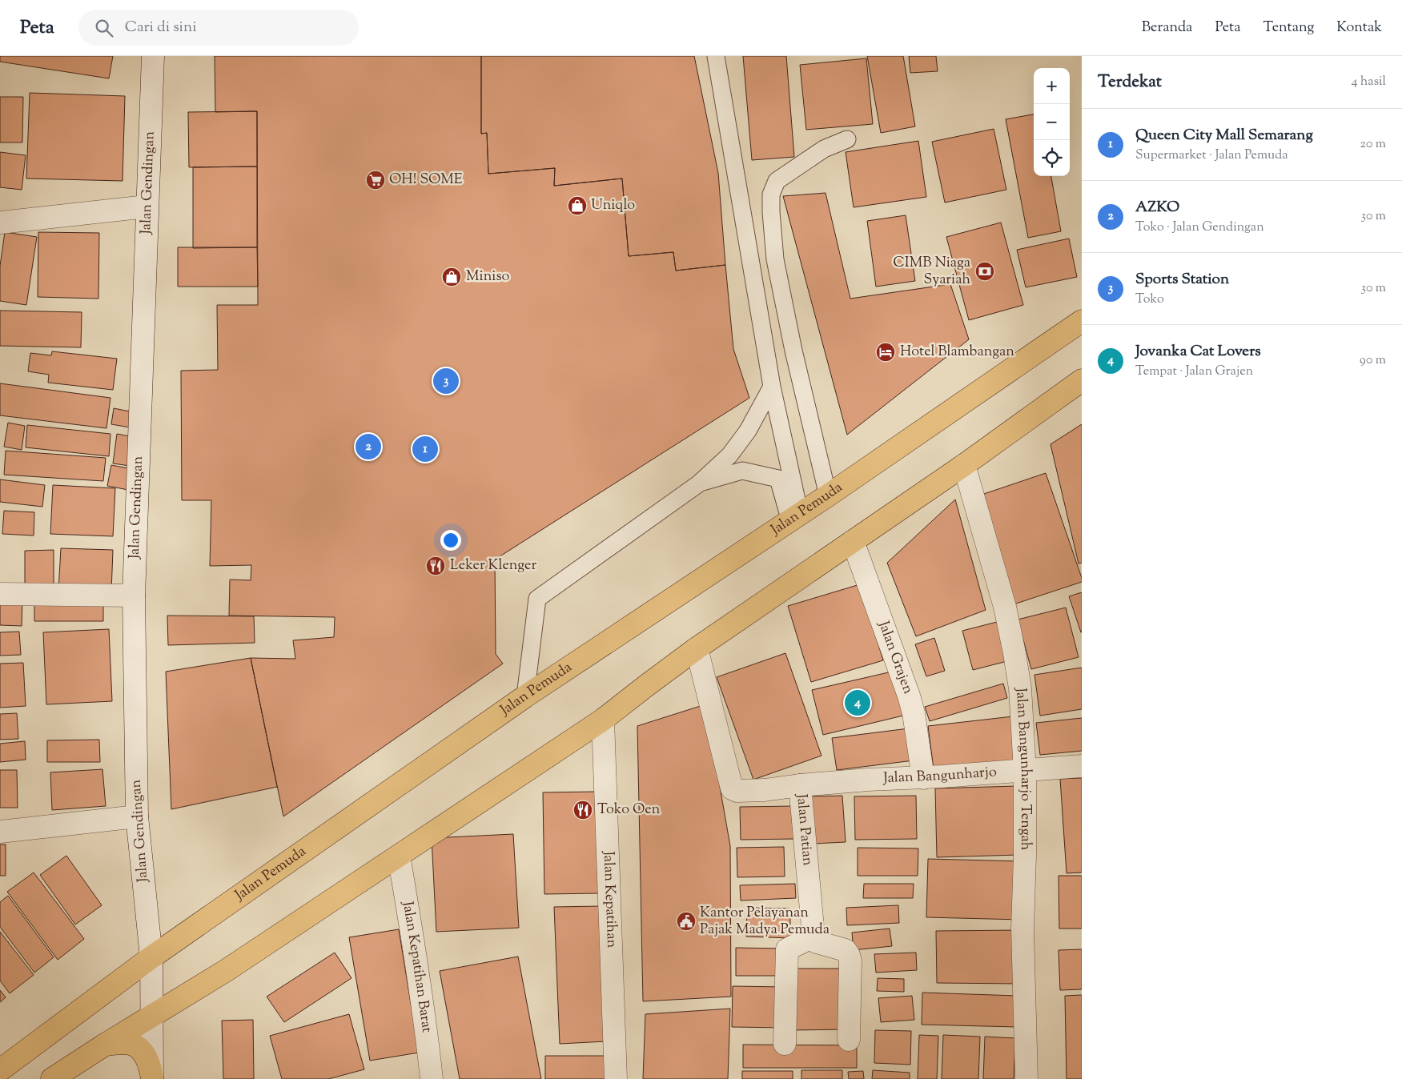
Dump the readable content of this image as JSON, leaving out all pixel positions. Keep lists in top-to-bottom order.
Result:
{
  "streets": {
    "main road": ["Jalan Pemuda"],
    "street": [
      "Jalan Gendingan",
      "Jalan Grajen",
      "Jalan Bangunharjo Tengah",
      "Jalan Bangunharjo",
      "Jalan Patian",
      "Jalan Kepatihan",
      "Jalan Kepatihan Barat"
    ]
  },
  "crossings": [
    ["Jalan Gendingan", "Jalan Pemuda"],
    ["Jalan Grajen", "Jalan Bangunharjo"],
    ["Jalan Bangunharjo Tengah", "Jalan Bangunharjo"],
    ["Jalan Bangunharjo", "Jalan Patian"]
  ],
  "places": {
    "supermarket": ["OH! SOME"],
    "shop": ["Uniqlo", "Miniso"],
    "bank": ["CIMB Niaga Syariah"],
    "hotel": ["Hotel Blambangan"],
    "restaurant": ["Leker Klenger", "Toko Oen"],
    "public building": ["Kantor Pelayanan Pajak Madya Pemuda"]
  },
  "page": {
    "header": "Peta",
    "search": "Cari di sini",
    "nav": [
      "Beranda",
      "Peta",
      "Tentang",
      "Kontak"
    ],
    "heading": ["Terdekat", "4 hasil"],
    "map_buttons": ["+", "−"],
    "list": [
      {
        "mark": "1",
        "name": "Queen City Mall Semarang",
        "note": "Supermarket · Jalan Pemuda",
        "value": "20 m"
      },
      {
        "mark": "2",
        "name": "AZKO",
        "note": "Toko · Jalan Gendingan",
        "value": "30 m"
      },
      {
        "mark": "3",
        "name": "Sports Station",
        "note": "Toko",
        "value": "30 m"
      },
      {
        "mark": "4",
        "name": "Jovanka Cat Lovers",
        "note": "Tempat · Jalan Grajen",
        "value": "90 m"
      }
    ],
    "pins": [
      "3",
      "2",
      "1",
      "4"
    ]
  }
}
